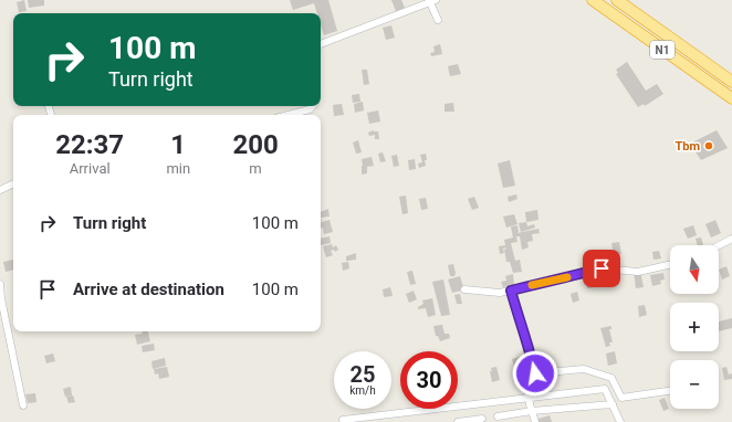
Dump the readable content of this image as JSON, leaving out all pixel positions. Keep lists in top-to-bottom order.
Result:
{
  "streets": {
    "highway": ["N1"]
  },
  "places": ["Tbm"],
  "north": "bottom",
  "page": {
    "turn": ["100 m", "Turn right"],
    "eta": [
      "22:37",
      "Arrival",
      "1",
      "min",
      "200",
      "m"
    ],
    "list": [
      {
        "name": "Turn right",
        "value": "100 m"
      },
      {
        "name": "Arrive at destination",
        "value": "100 m"
      }
    ],
    "map_buttons": ["+", "−"],
    "speed": "25 km/h",
    "limit": "30"
  }
}
